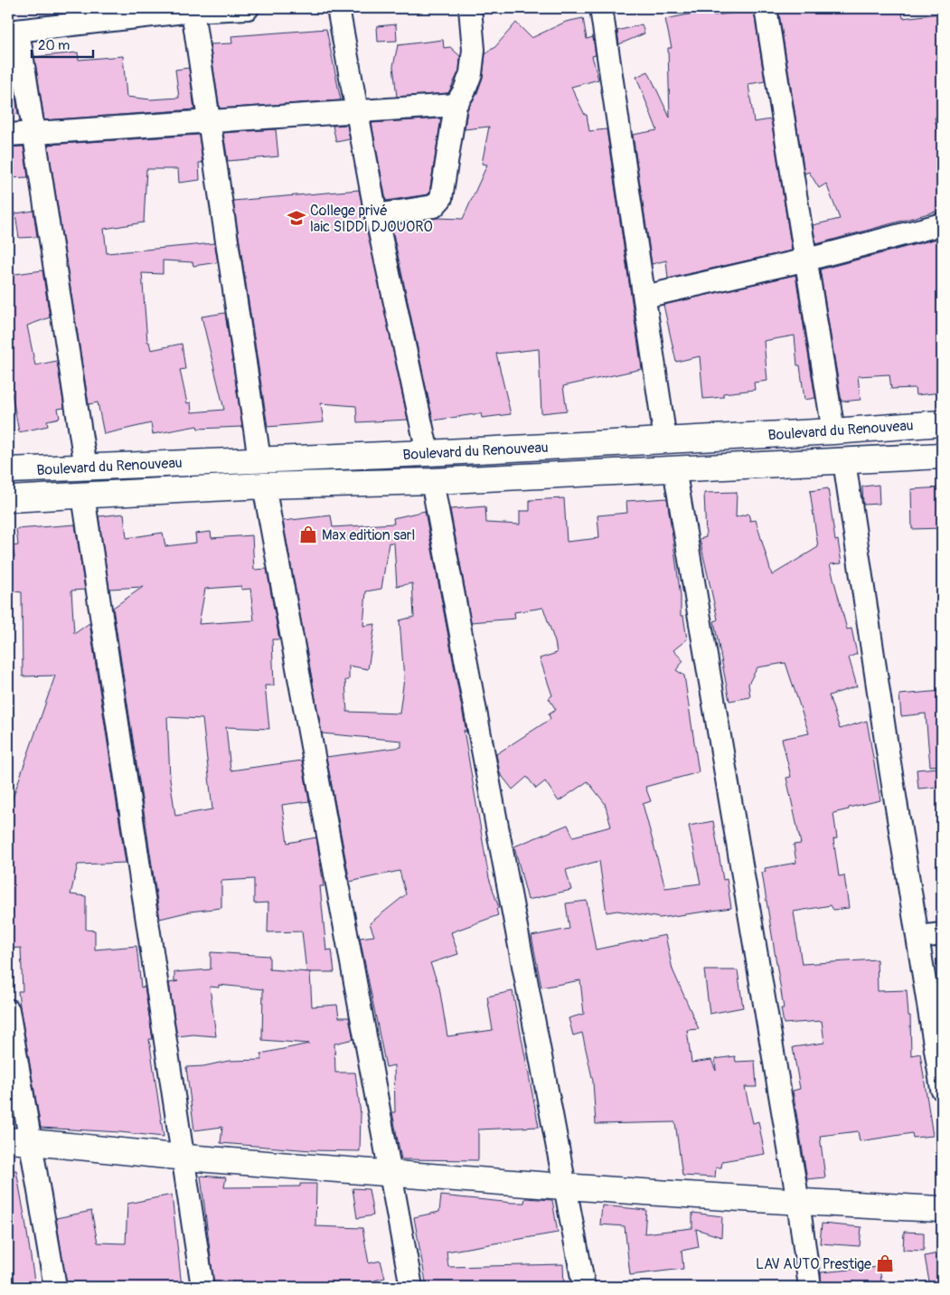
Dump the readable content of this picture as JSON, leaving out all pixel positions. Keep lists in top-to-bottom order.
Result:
{
  "streets": {
    "main road": ["Boulevard du Renouveau"]
  },
  "places": {
    "school or university": ["College privé laic SIDDI DJOUORO"],
    "shop": ["Max edition sarl", "LAV AUTO Prestige"]
  },
  "scale_bar": "20 m"
}
